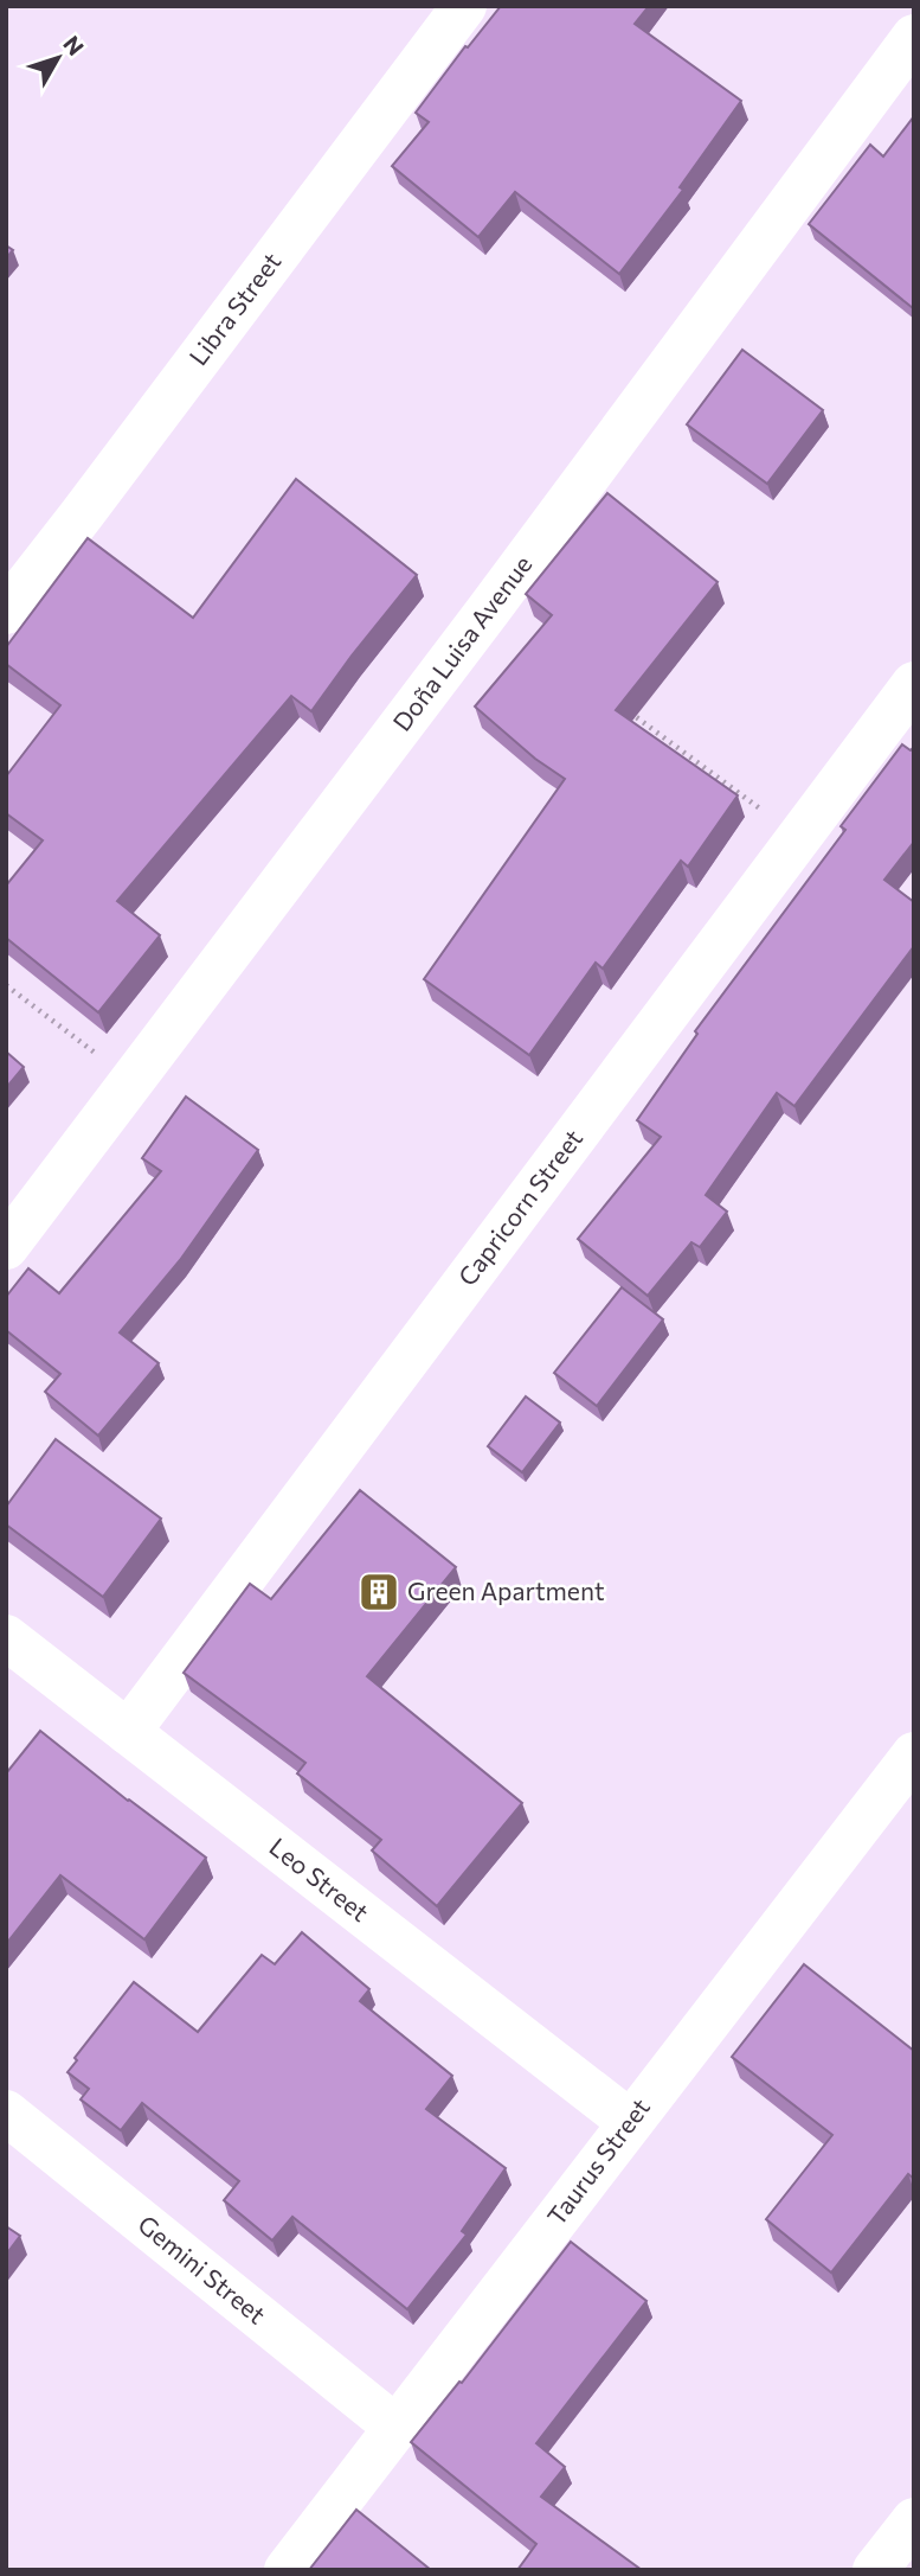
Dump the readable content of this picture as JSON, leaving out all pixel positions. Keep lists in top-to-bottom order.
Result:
{
  "streets": {
    "street": [
      "Libra Street",
      "Doña Luisa Avenue",
      "Capricorn Street",
      "Leo Street",
      "Taurus Street",
      "Gemini Street"
    ]
  },
  "crossings": [
    ["Capricorn Street", "Leo Street"],
    ["Leo Street", "Taurus Street"],
    ["Taurus Street", "Gemini Street"]
  ],
  "places": {
    "building": ["Green Apartment"]
  },
  "north": "top right"
}
